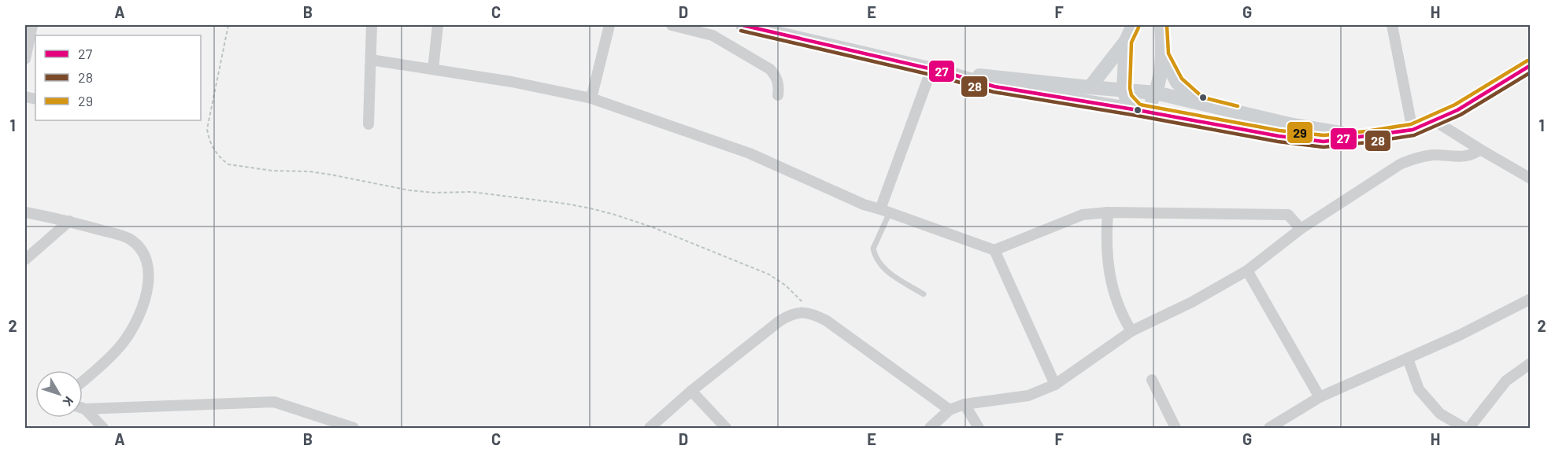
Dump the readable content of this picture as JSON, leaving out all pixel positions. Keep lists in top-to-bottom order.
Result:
{
  "lines": ["transit line 27", "transit line 29", "transit line 28"],
  "legend": ["27", "28", "29"],
  "north": "bottom right",
  "grid": {
    "columns": [
      "A",
      "B",
      "C",
      "D",
      "E",
      "F",
      "G",
      "H"
    ],
    "rows": ["1", "2"]
  }
}
